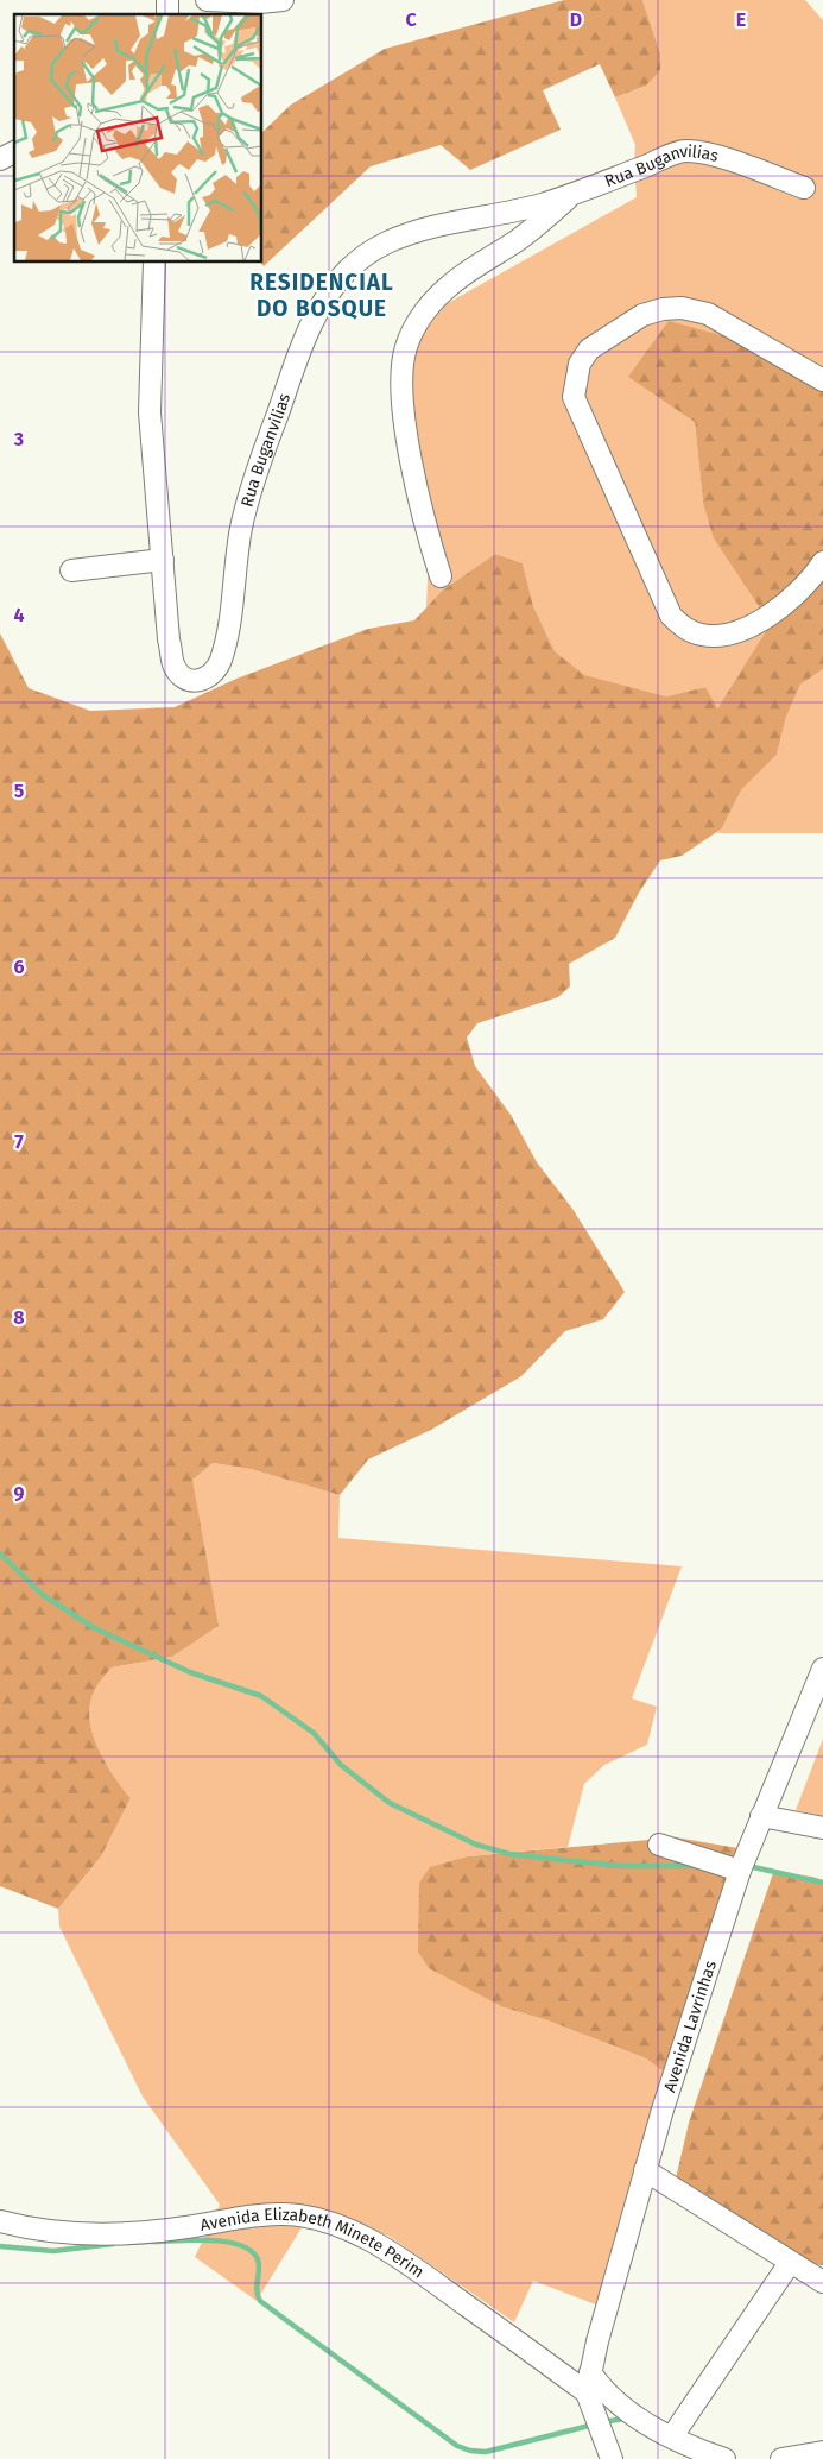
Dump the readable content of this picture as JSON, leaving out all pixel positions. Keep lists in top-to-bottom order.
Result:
{
  "streets": {
    "street": ["Rua Buganvilias", "Avenida Lavrinhas", "Avenida Elizabeth Minete Perim"]
  },
  "crossings": [
    ["Avenida Lavrinhas", "Avenida Elizabeth Minete Perim"]
  ],
  "districts": ["RESIDENCIAL DO BOSQUE"],
  "grid": {
    "columns": ["C", "D", "E"],
    "rows": [
      "3",
      "4",
      "5",
      "6",
      "7",
      "8",
      "9"
    ]
  }
}
